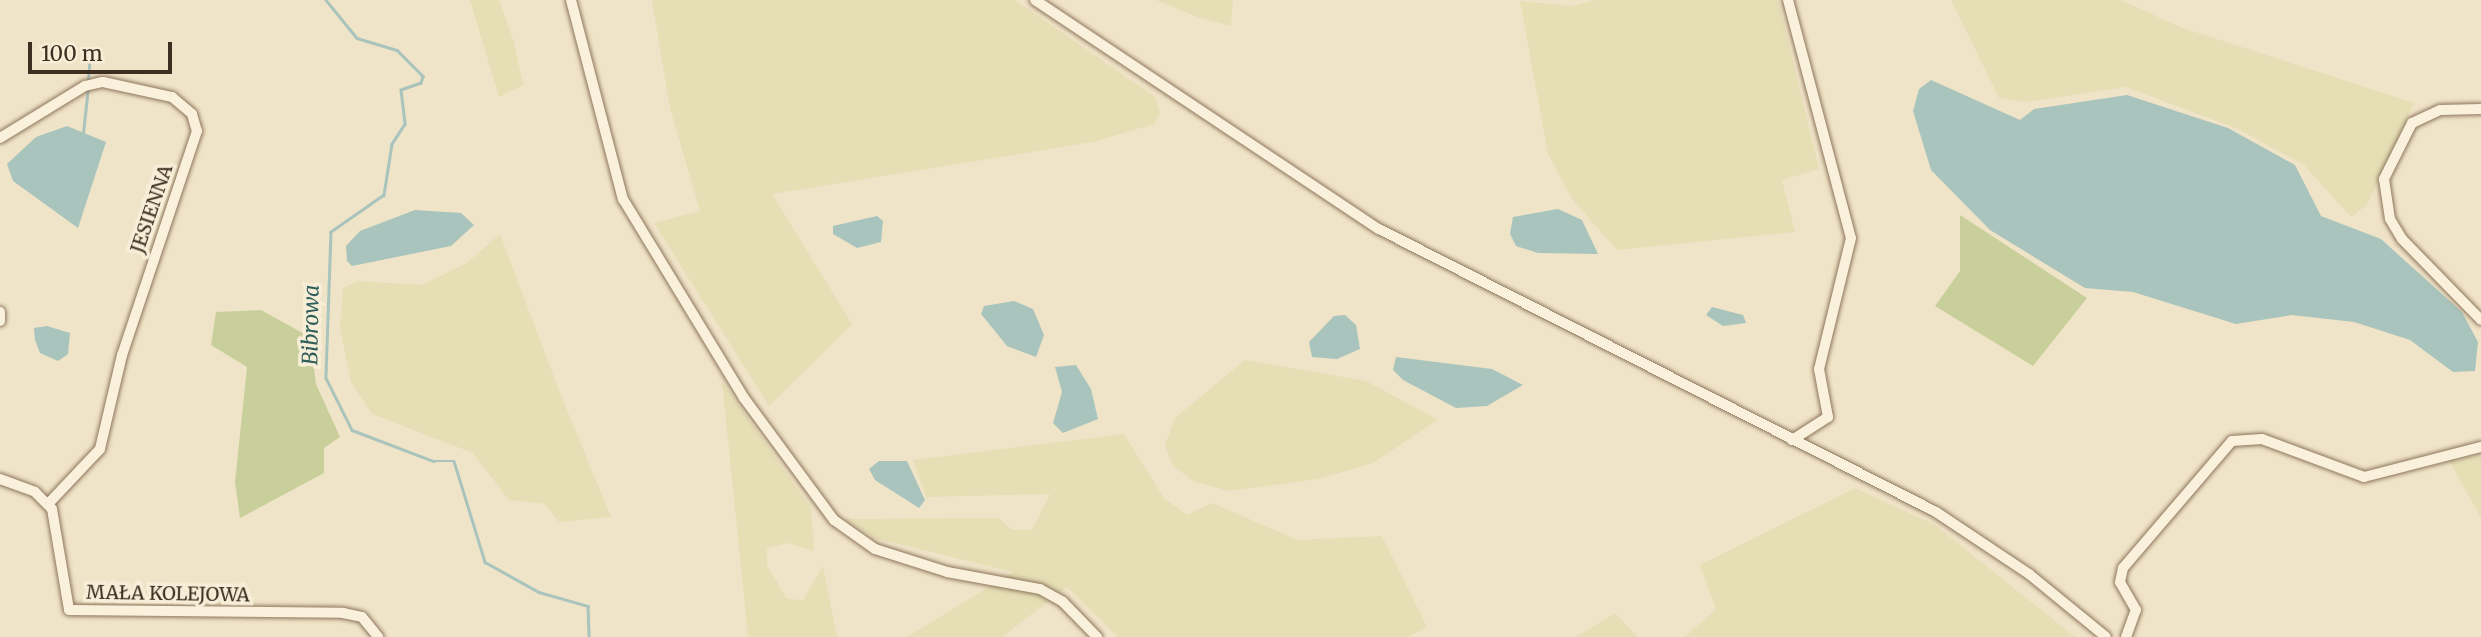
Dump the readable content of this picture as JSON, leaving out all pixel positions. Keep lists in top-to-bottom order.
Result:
{
  "streets": {
    "street": ["JESIENNA", "MAŁA KOLEJOWA"]
  },
  "crossings": [
    ["JESIENNA", "MAŁA KOLEJOWA"]
  ],
  "water": ["Bibrowa"],
  "scale_bar": "100 m"
}
